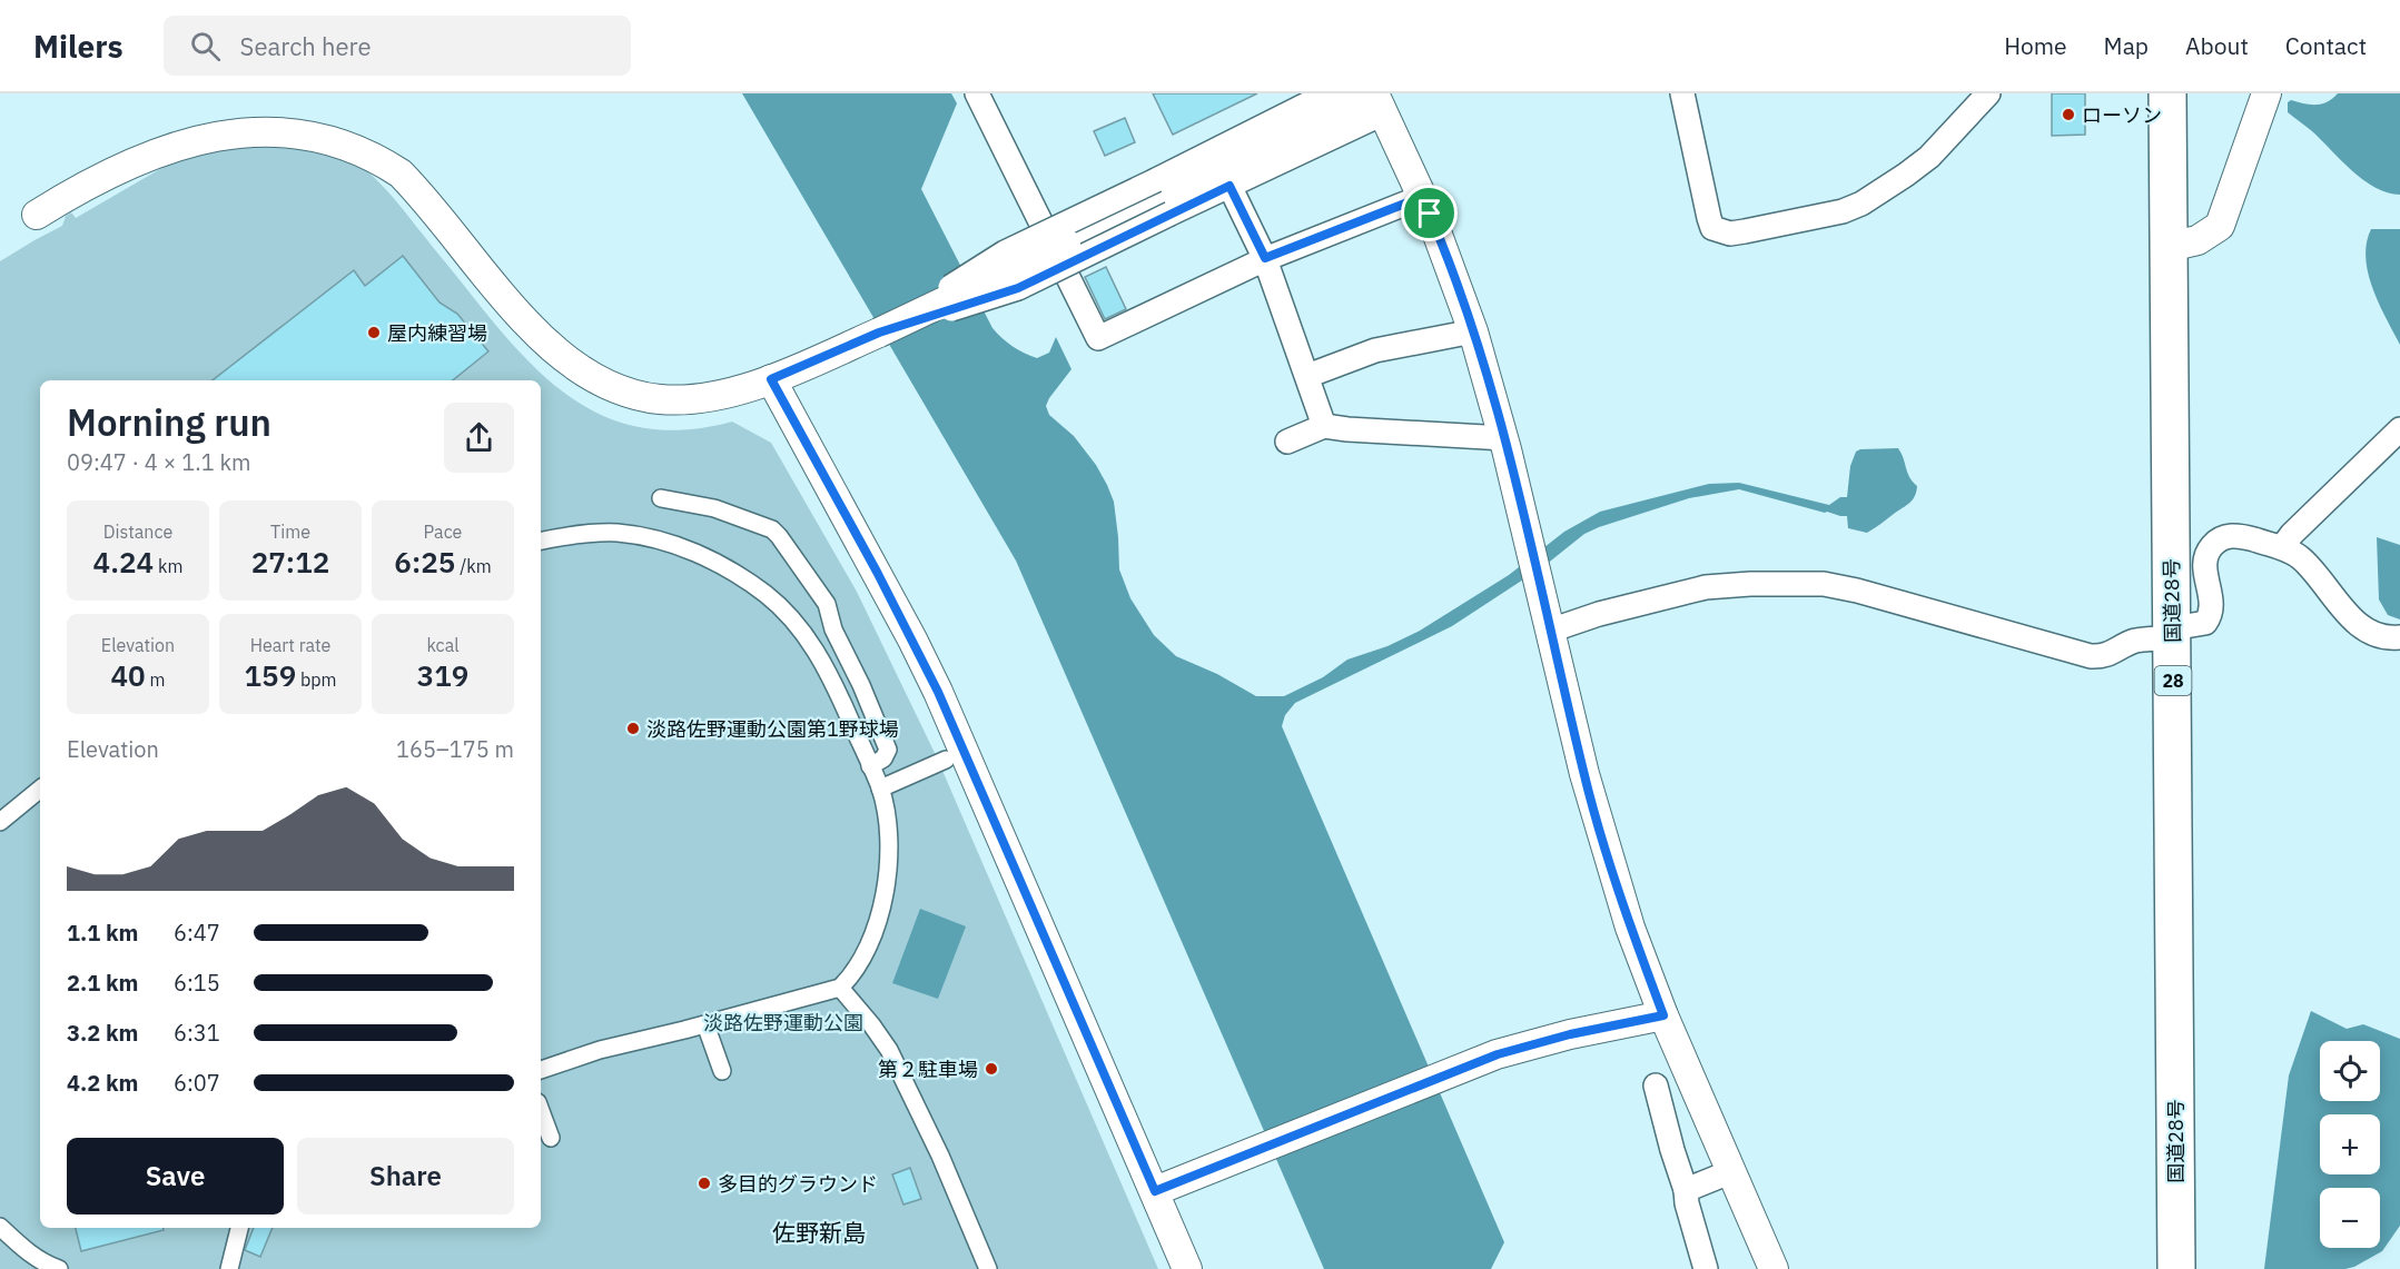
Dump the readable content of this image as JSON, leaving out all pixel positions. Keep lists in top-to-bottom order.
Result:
{
  "streets": {
    "highway": ["国道28号", "28"]
  },
  "districts": ["佐野新島"],
  "parks": ["淡路佐野運動公園"],
  "places": [
    "ローソン",
    "屋内練習場",
    "淡路佐野運動公園第1野球場",
    "第２駐車場",
    "多目的グラウンド"
  ],
  "page": {
    "header": "Milers",
    "search": "Search here",
    "nav": [
      "Home",
      "Map",
      "About",
      "Contact"
    ],
    "heading": ["Morning run", "09:47 · 4 × 1.1 km"],
    "stats": [
      ["Distance", "4.24 km"],
      ["Time", "27:12"],
      ["Pace", "6:25 /km"],
      ["Elevation", "40 m"],
      ["Heart rate", "159 bpm"],
      ["kcal", "319"]
    ],
    "chart": ["Elevation", "165–175 m"],
    "list": [
      {
        "name": "1.1 km",
        "note": "6:47"
      },
      {
        "name": "2.1 km",
        "note": "6:15"
      },
      {
        "name": "3.2 km",
        "note": "6:31"
      },
      {
        "name": "4.2 km",
        "note": "6:07"
      }
    ],
    "map_buttons": ["+", "−"],
    "buttons": ["Save", "Share"]
  }
}
